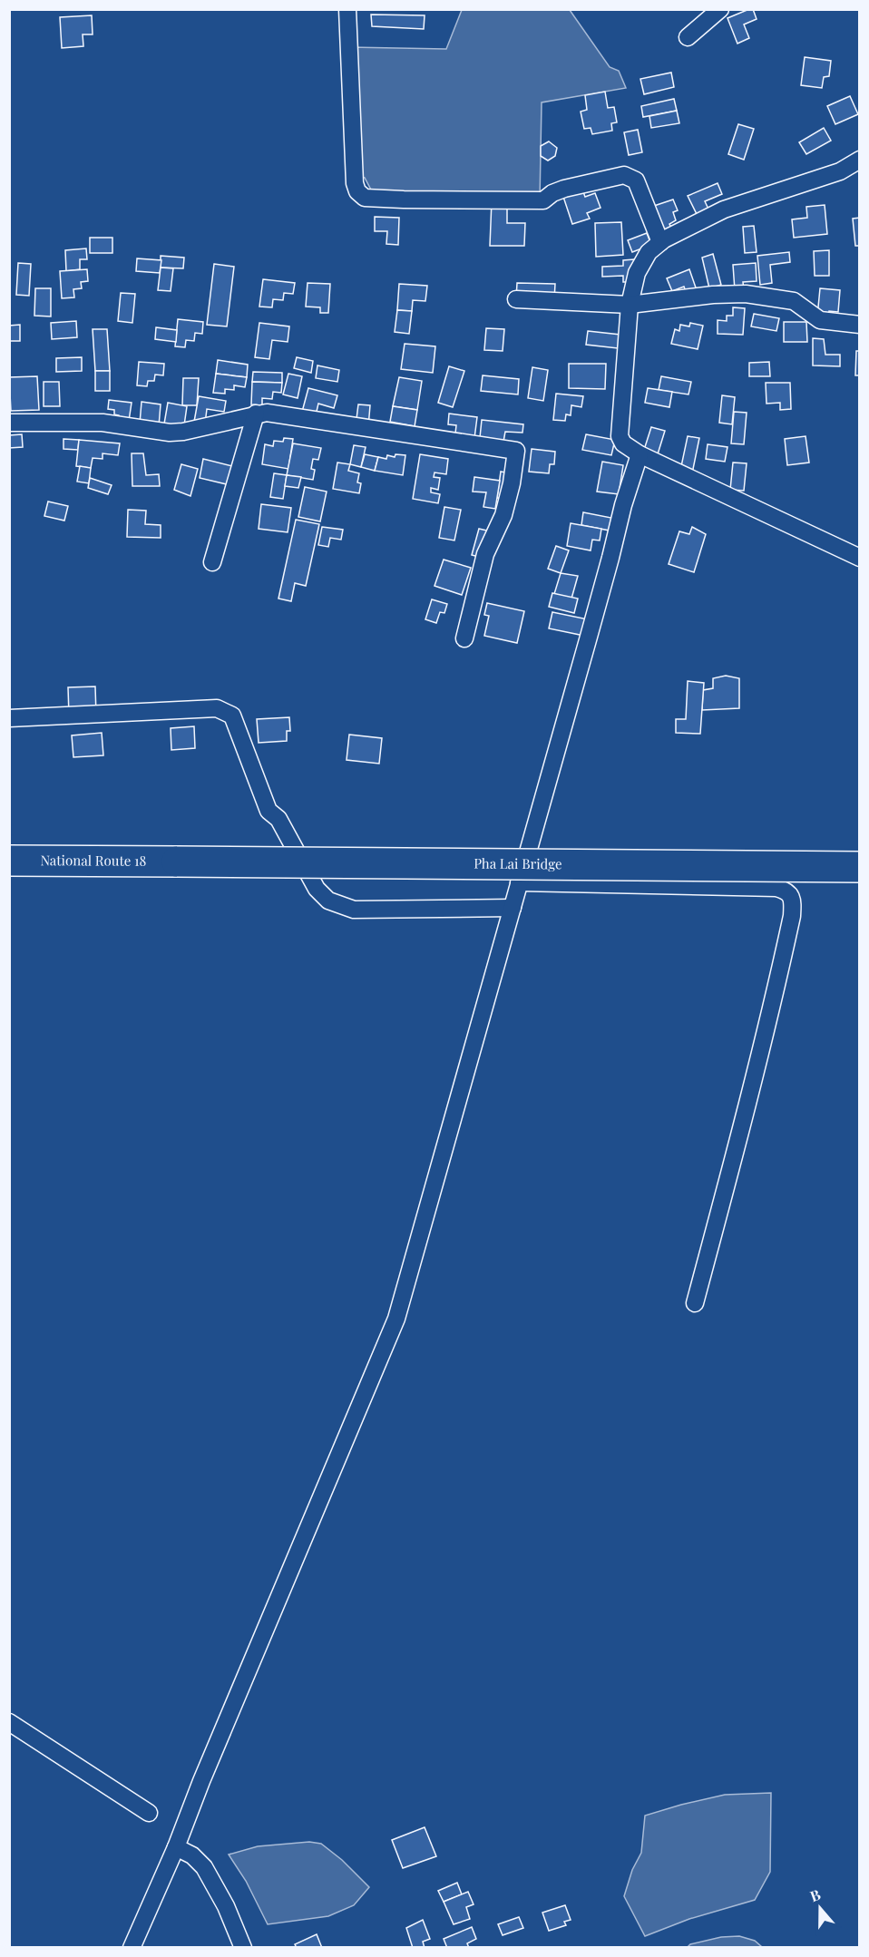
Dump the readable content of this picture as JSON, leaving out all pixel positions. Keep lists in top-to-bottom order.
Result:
{
  "streets": {
    "highway": ["National Route 18", "Pha Lai Bridge"]
  },
  "crossings": [
    ["National Route 18", "Pha Lai Bridge"]
  ],
  "north": "top"
}
